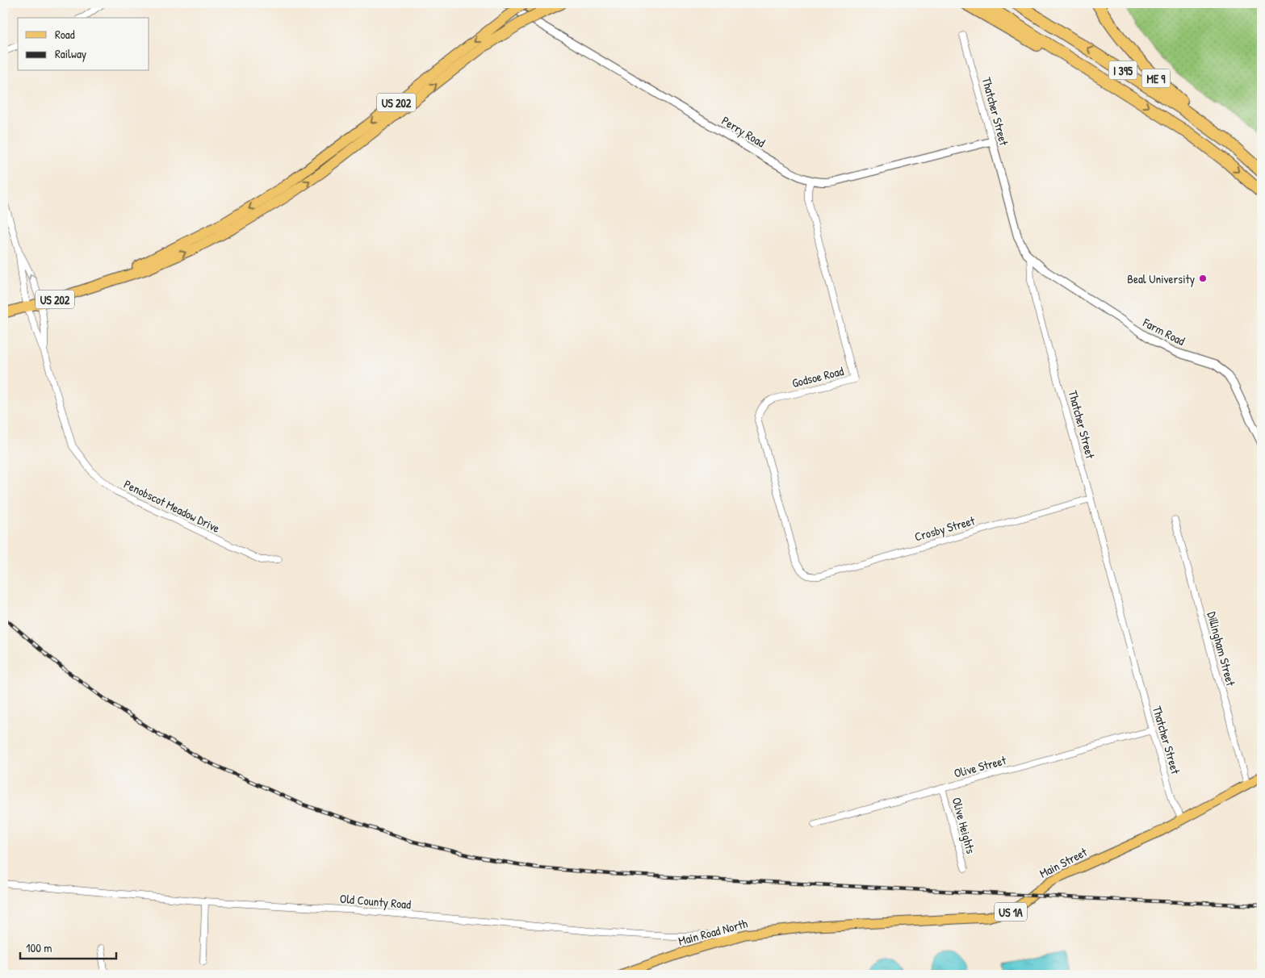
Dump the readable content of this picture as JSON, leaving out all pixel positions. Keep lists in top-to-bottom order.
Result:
{
  "streets": {
    "highway": ["I 395", "ME 9", "US 202"],
    "main road": ["Main Street", "US 1A", "Main Road North"],
    "street": [
      "Thatcher Street",
      "Perry Road",
      "Farm Road",
      "Godsoe Road",
      "Penobscot Meadow Drive",
      "Crosby Street",
      "Dillingham Street",
      "Olive Street",
      "Olive Heights",
      "Old County Road"
    ]
  },
  "crossings": [
    ["I 395", "ME 9"],
    ["US 202", "Penobscot Meadow Drive"],
    ["Thatcher Street", "Perry Road"],
    ["Thatcher Street", "Farm Road"],
    ["Thatcher Street", "Crosby Street"],
    ["Thatcher Street", "Olive Street"],
    ["Thatcher Street", "Main Street"],
    ["Perry Road", "Godsoe Road"],
    ["Godsoe Road", "Crosby Street"],
    ["Dillingham Street", "Main Street"],
    ["Olive Street", "Olive Heights"],
    ["Main Street", "Main Road North"],
    ["Old County Road", "Main Road North"]
  ],
  "places": ["Beal University"],
  "legend": ["Road", "Railway"],
  "scale_bar": "100 m"
}
